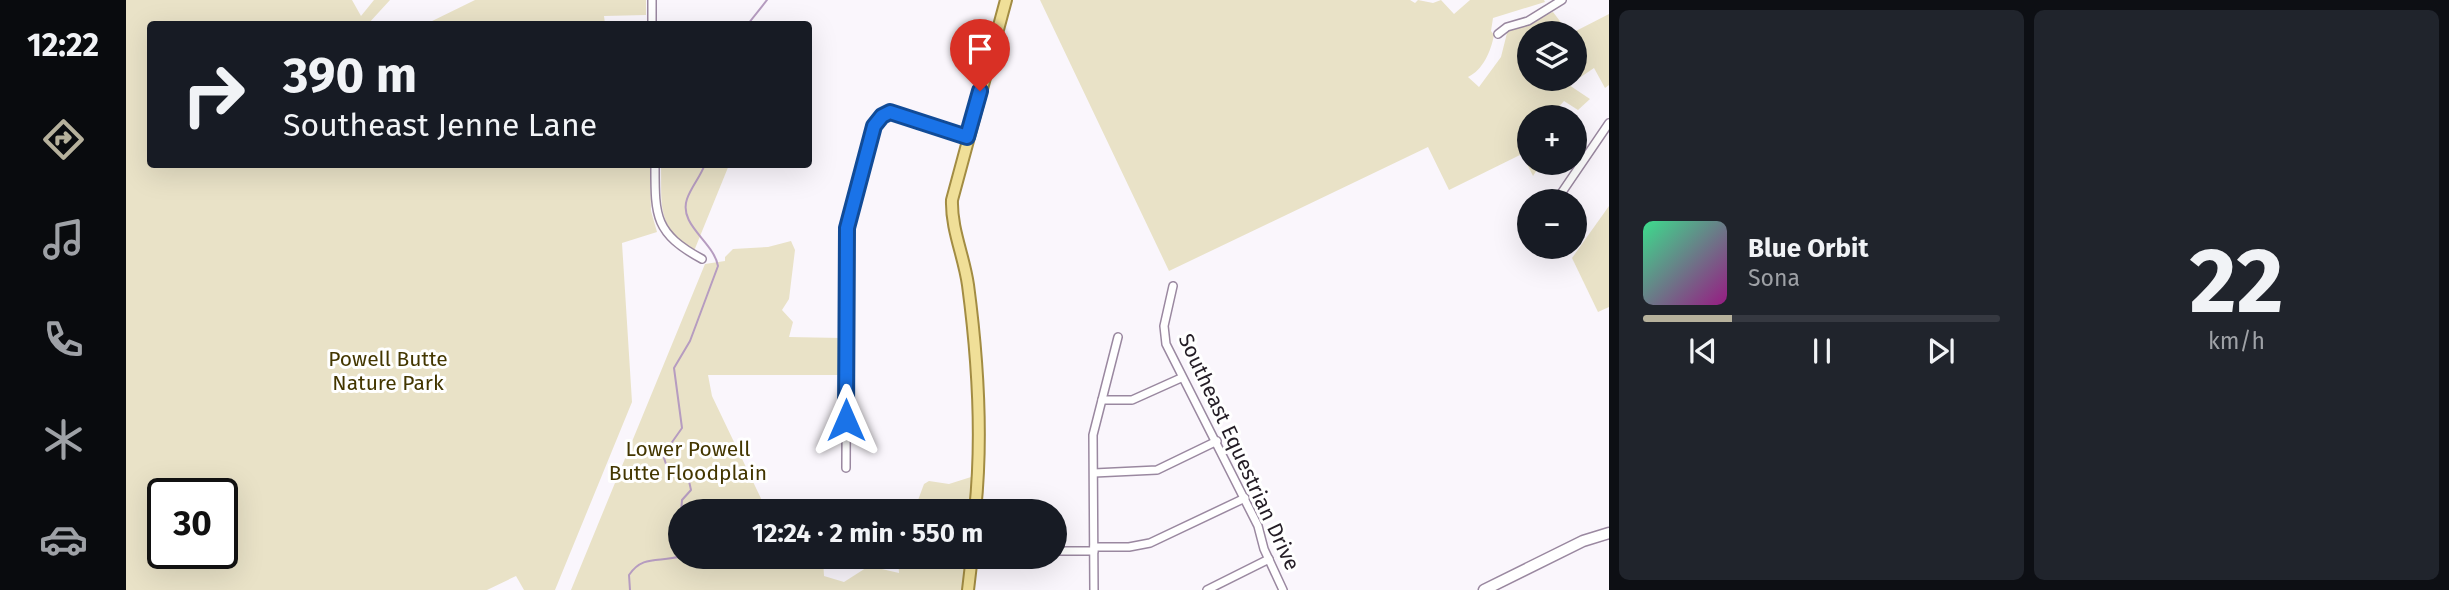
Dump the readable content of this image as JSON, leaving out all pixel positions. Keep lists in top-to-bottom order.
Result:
{
  "streets": {
    "street": ["Southeast Equestrian Drive"]
  },
  "parks": ["Powell Butte Nature Park", "Lower Powell Butte Floodplain"],
  "page": {
    "tabs": "12:22",
    "tile": ["22", "km/h"],
    "map_buttons": ["+", "−"],
    "turn": ["390 m", "Southeast Jenne Lane"],
    "song": ["Blue Orbit", "Sona"],
    "limit": "30",
    "trip": "12:24 · 2 min · 550 m"
  }
}
